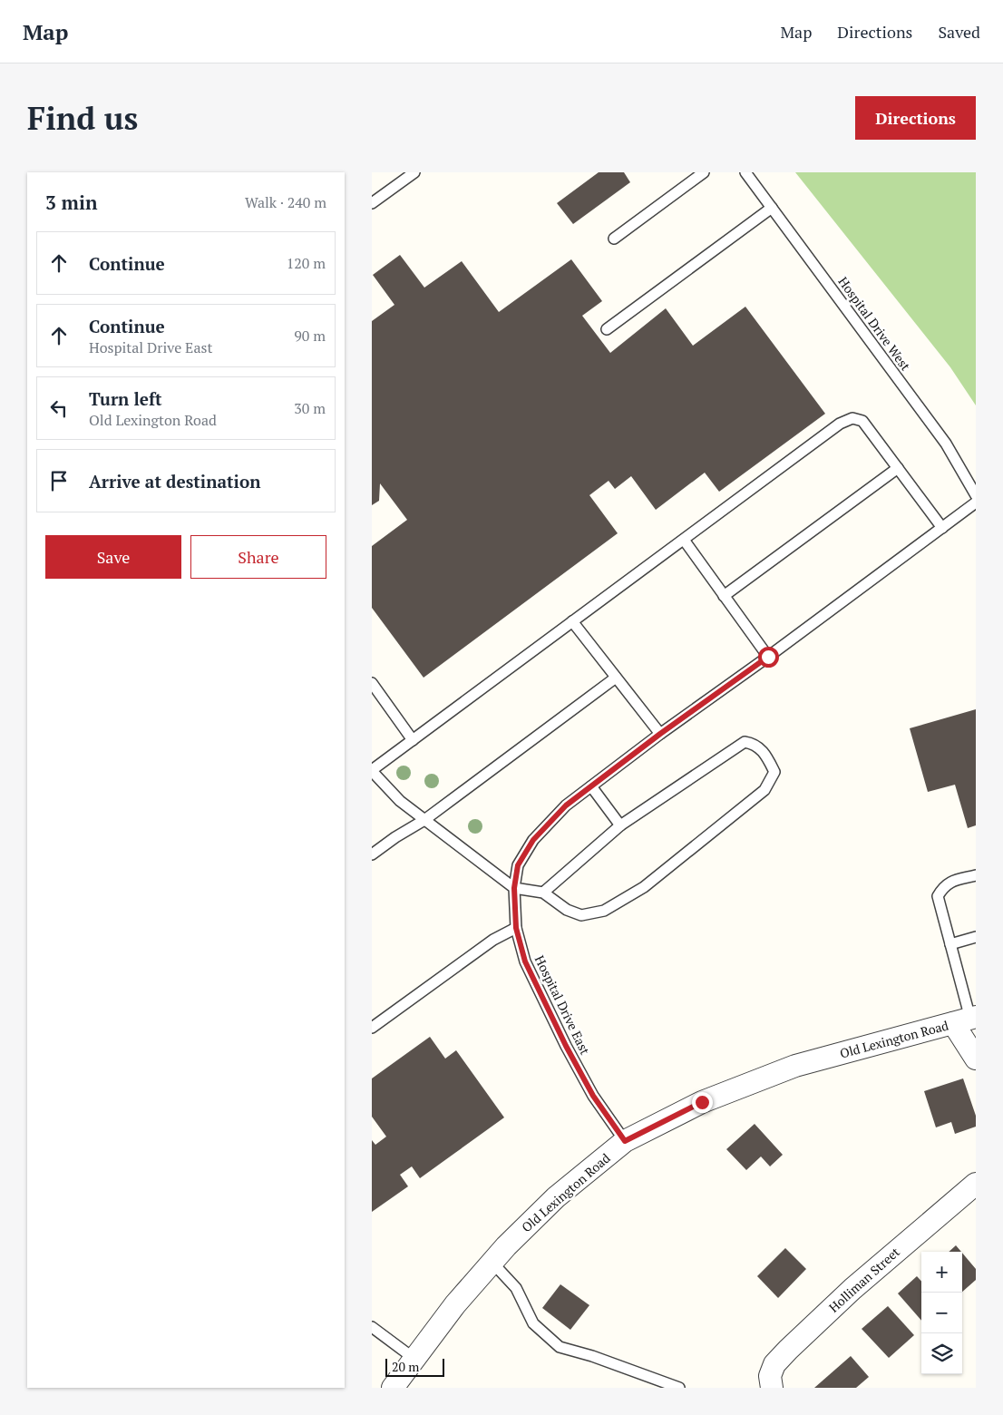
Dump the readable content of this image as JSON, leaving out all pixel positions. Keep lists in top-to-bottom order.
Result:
{
  "streets": {
    "street": ["Old Lexington Road", "Holliman Street"],
    "lane": ["Hospital Drive West", "Hospital Drive East"]
  },
  "crossings": [
    ["Hospital Drive East", "Old Lexington Road"]
  ],
  "scale_bar": "20 m",
  "page": {
    "header": "Map",
    "nav": ["Map", "Directions", "Saved"],
    "buttons": [
      "Directions",
      ["Save", "Share"]
    ],
    "title": "Find us",
    "heading": ["3 min", "Walk · 240 m"],
    "list": [
      ["Continue", "120 m"],
      ["Continue", "Hospital Drive East", "90 m"],
      ["Turn left", "Old Lexington Road", "30 m"],
      "Arrive at destination"
    ],
    "map_buttons": ["+", "−"],
    "scale": "20 m"
  }
}
